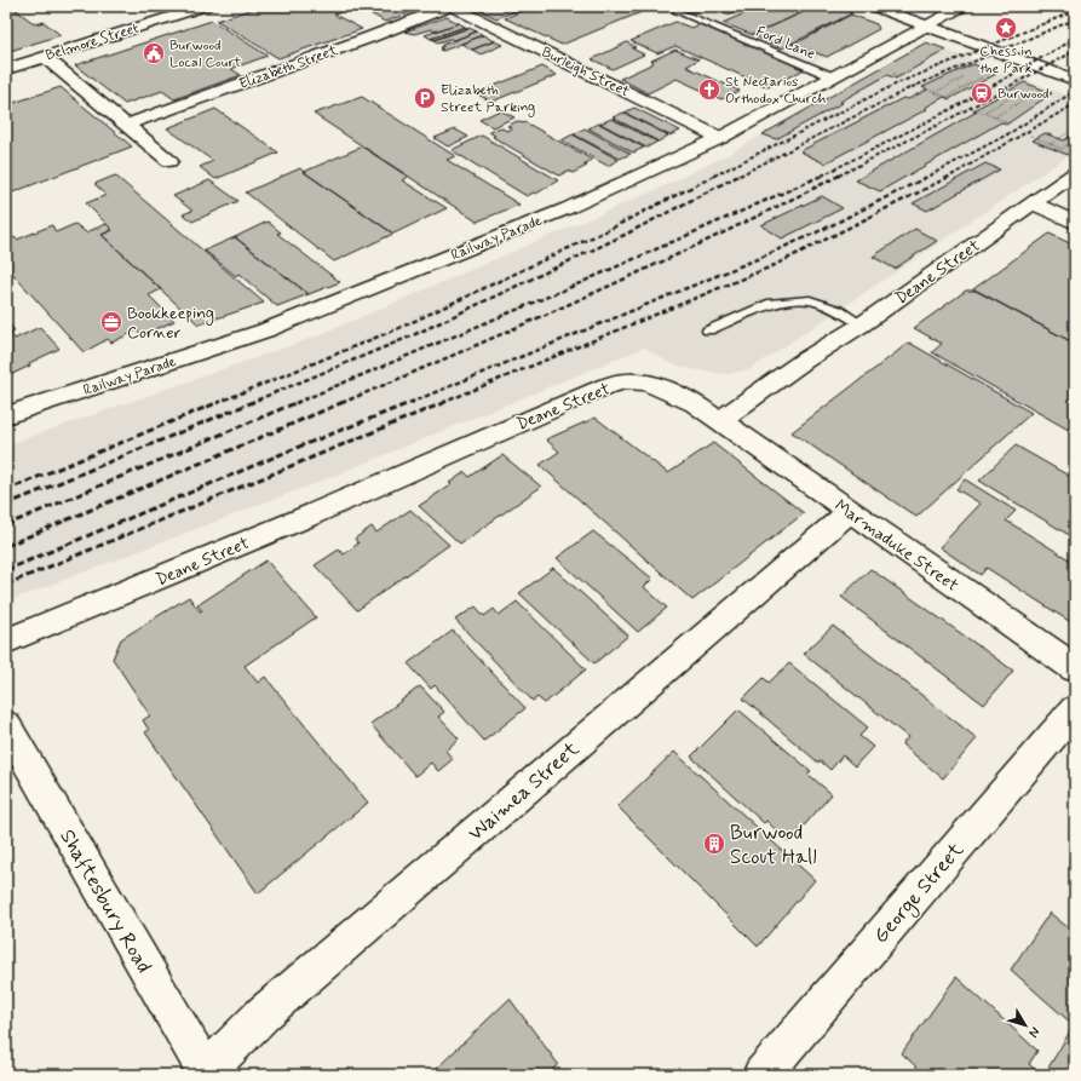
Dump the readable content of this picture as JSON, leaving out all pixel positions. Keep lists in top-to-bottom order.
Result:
{
  "streets": {
    "street": [
      "Belmore Street",
      "Elizabeth Street",
      "Burleigh Street",
      "Railway Parade",
      "Deane Street",
      "Marmaduke Street",
      "Waimea Street",
      "George Street",
      "Shaftesbury Road"
    ],
    "lane": ["Ford Lane"]
  },
  "crossings": [
    ["Ford Lane", "Railway Parade"],
    ["Elizabeth Street", "Burleigh Street"],
    ["Burleigh Street", "Railway Parade"],
    ["Deane Street", "Marmaduke Street"],
    ["Marmaduke Street", "Waimea Street"],
    ["Waimea Street", "Shaftesbury Road"]
  ],
  "places": {
    "place": ["Chess in the Park"],
    "public building": ["Burwood Local Court"],
    "church": ["St Nectarios Orthodox Church"],
    "station": ["Burwood"],
    "parking": ["Elizabeth Street Parking"],
    "office": ["Bookkeeping Corner"],
    "building": ["Burwood Scout Hall"]
  },
  "north": "bottom right"
}
